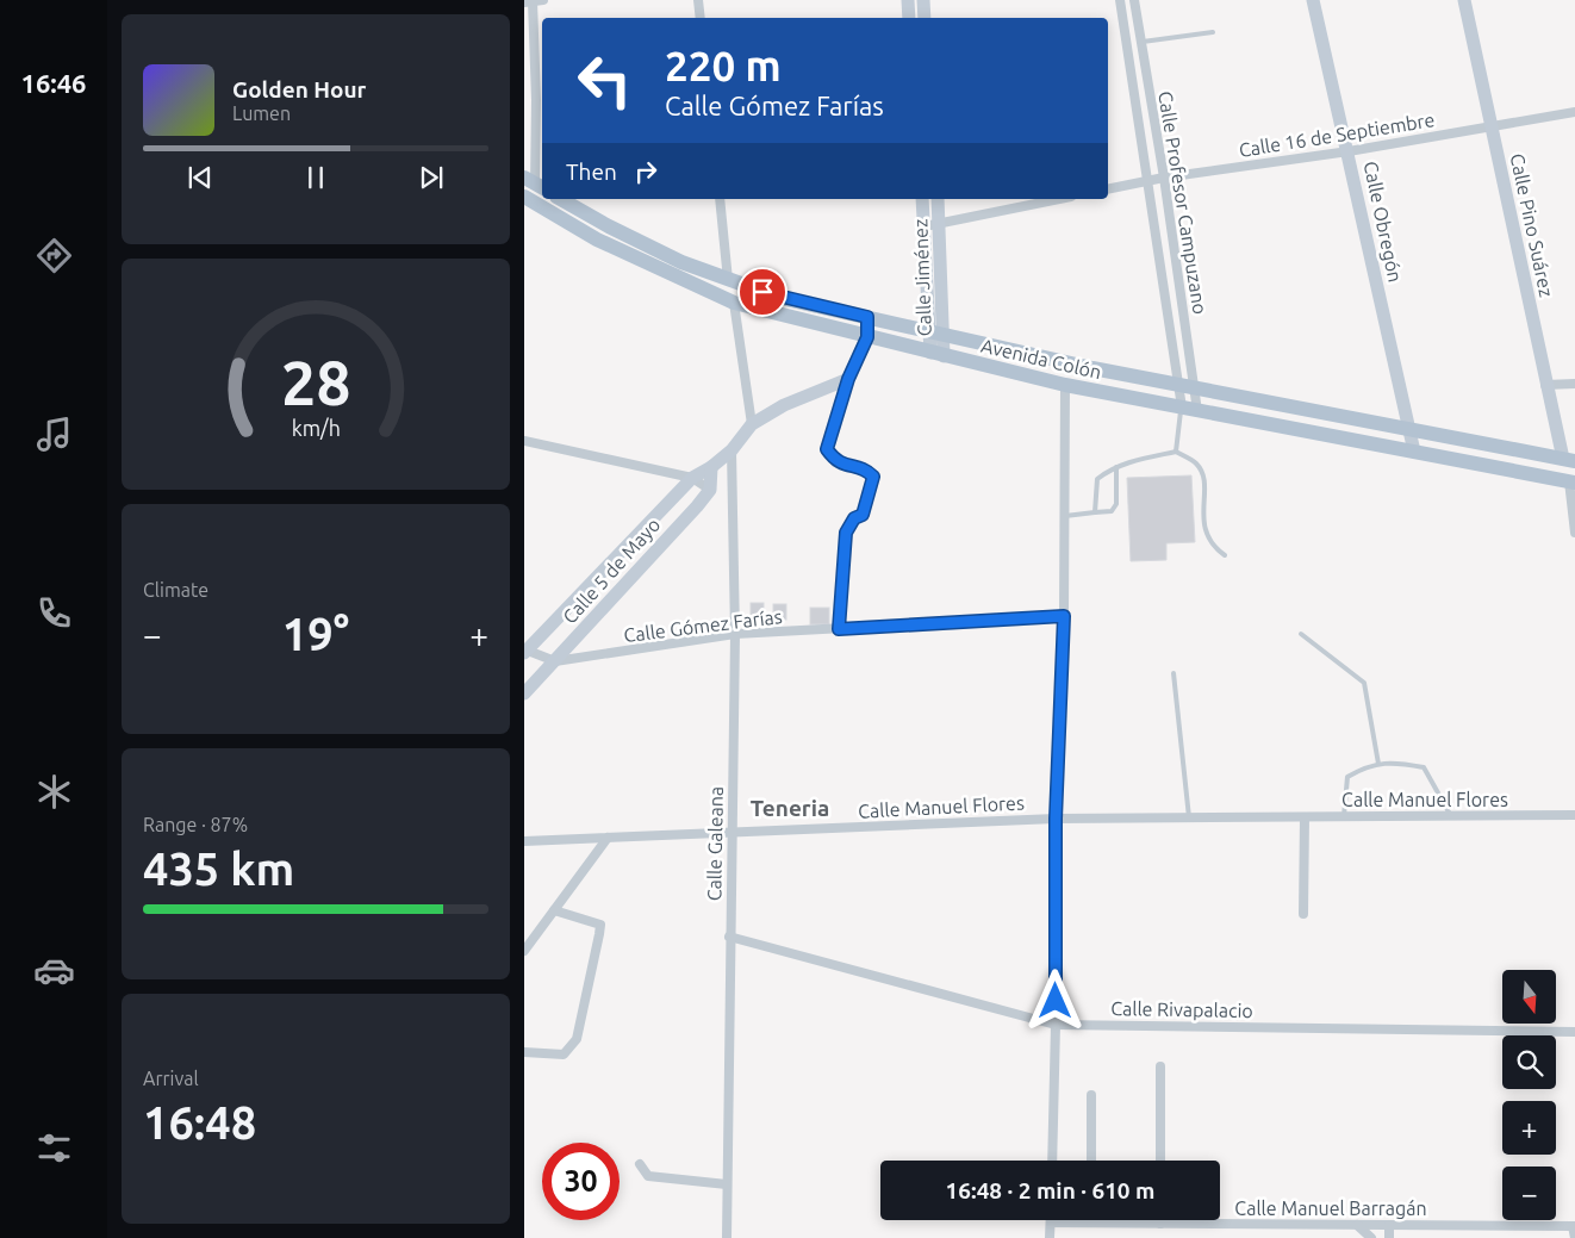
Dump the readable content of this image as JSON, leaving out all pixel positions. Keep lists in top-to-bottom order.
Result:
{
  "streets": {
    "main road": ["Avenida Colón"],
    "street": [
      "Calle 16 de Septiembre",
      "Calle Profesor Campuzano",
      "Calle Obregón",
      "Calle Pino Suárez",
      "Calle Jiménez",
      "Calle 5 de Mayo",
      "Calle Gómez Farías",
      "Calle Manuel Flores",
      "Calle Galeana",
      "Calle Rivapalacio",
      "Calle Manuel Barragán"
    ]
  },
  "crossings": [
    ["Calle 16 de Septiembre", "Calle Profesor Campuzano"],
    ["Calle 16 de Septiembre", "Calle Obregón"],
    ["Calle 16 de Septiembre", "Calle Pino Suárez"],
    ["Calle Profesor Campuzano", "Avenida Colón"],
    ["Calle Obregón", "Avenida Colón"],
    ["Calle Pino Suárez", "Avenida Colón"],
    ["Calle Jiménez", "Avenida Colón"],
    ["Calle 5 de Mayo", "Calle Gómez Farías"],
    ["Calle 5 de Mayo", "Calle Galeana"],
    ["Calle Gómez Farías", "Calle Galeana"],
    ["Calle Manuel Flores", "Calle Galeana"],
    ["Calle Galeana", "Calle Rivapalacio"]
  ],
  "districts": ["Teneria"],
  "north": "bottom",
  "page": {
    "tabs": "16:46",
    "turn": ["220 m", "Calle Gómez Farías"],
    "song": ["Golden Hour", "Lumen"],
    "then": "Then",
    "tile": [
      "Climate",
      ["Range · 87%", "435 km"],
      ["Arrival", "16:48"]
    ],
    "heat": ["−", "19°", "+"],
    "map_buttons": ["+", "−"],
    "limit": "30",
    "trip": "16:48 · 2 min · 610 m",
    "gauge": ["28", "km/h"]
  }
}
